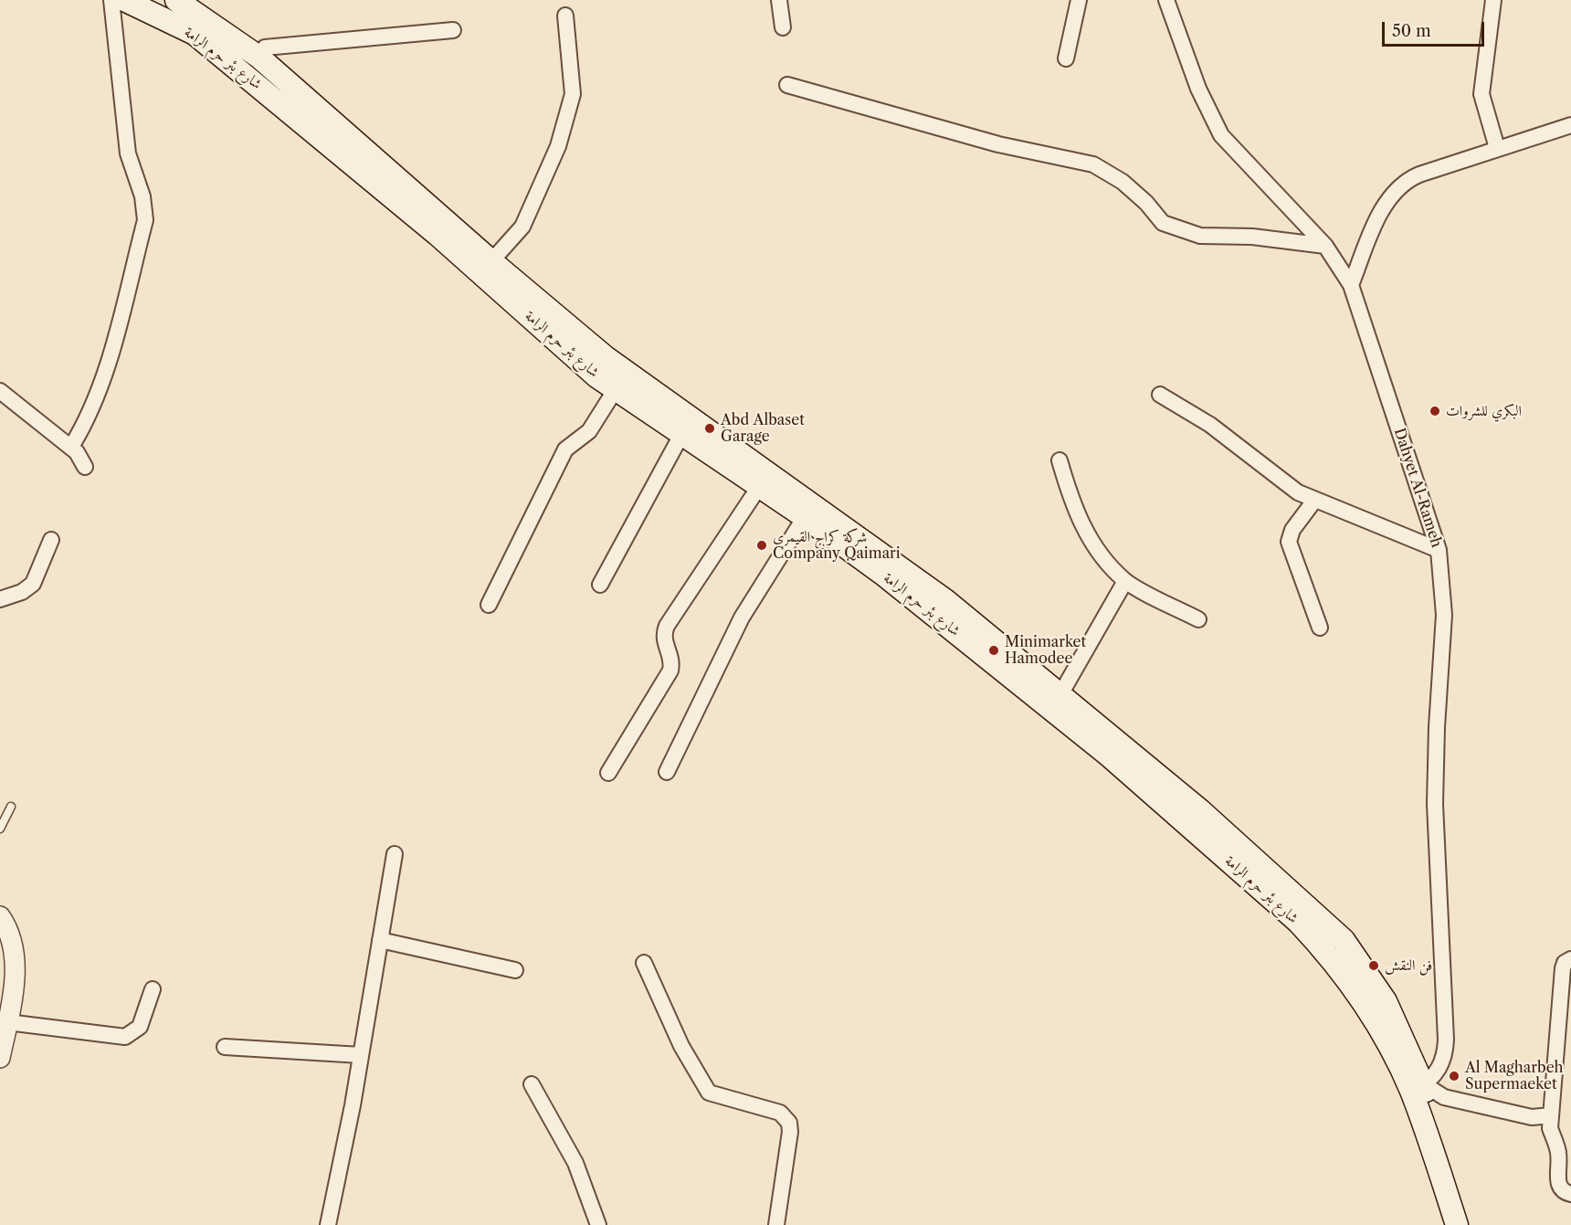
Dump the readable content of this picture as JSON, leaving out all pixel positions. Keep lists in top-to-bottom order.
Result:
{
  "streets": {
    "main road": ["شارع بئر حرم الرامة"],
    "street": ["Dahyet Al-Rameh"]
  },
  "crossings": [
    ["شارع بئر حرم الرامة", "Dahyet Al-Rameh"]
  ],
  "places": [
    "البكري للشروات",
    "Abd Albaset Garage",
    "شركة كراج القيمري Company Qaimari",
    "Minimarket Hamodee",
    "فن النقش",
    "Al Magharbeh Supermaeket"
  ],
  "scale_bar": "50 m"
}
